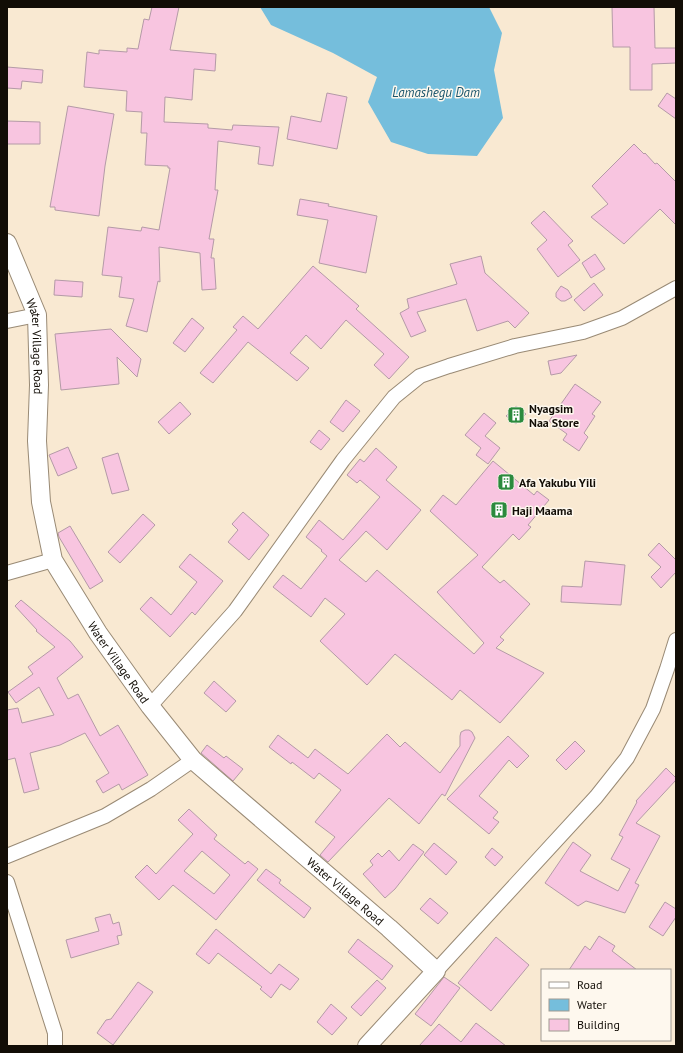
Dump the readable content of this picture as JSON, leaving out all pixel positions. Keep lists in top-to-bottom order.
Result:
{
  "streets": {
    "street": ["Water Village Road"]
  },
  "water": ["Lamashegu Dam"],
  "places": {
    "building": ["Nyagsim Naa Store", "Afa Yakubu Yili", "Haji Maama"]
  },
  "legend": ["Road", "Water", "Building"]
}
